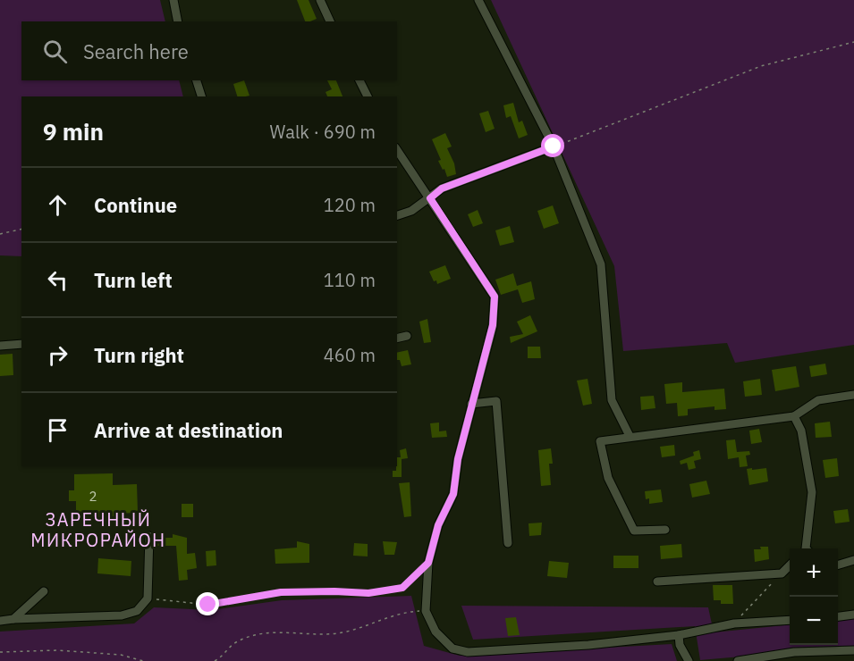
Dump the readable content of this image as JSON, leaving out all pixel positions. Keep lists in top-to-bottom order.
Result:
{
  "districts": ["ЗАРЕЧНЫЙ МИКРОРАЙОН"],
  "house_numbers": ["2"],
  "page": {
    "search": "Search here",
    "heading": ["9 min", "Walk · 690 m"],
    "list": [
      ["Continue", "120 m"],
      ["Turn left", "110 m"],
      ["Turn right", "460 m"],
      "Arrive at destination"
    ],
    "map_buttons": ["+", "−"]
  }
}
